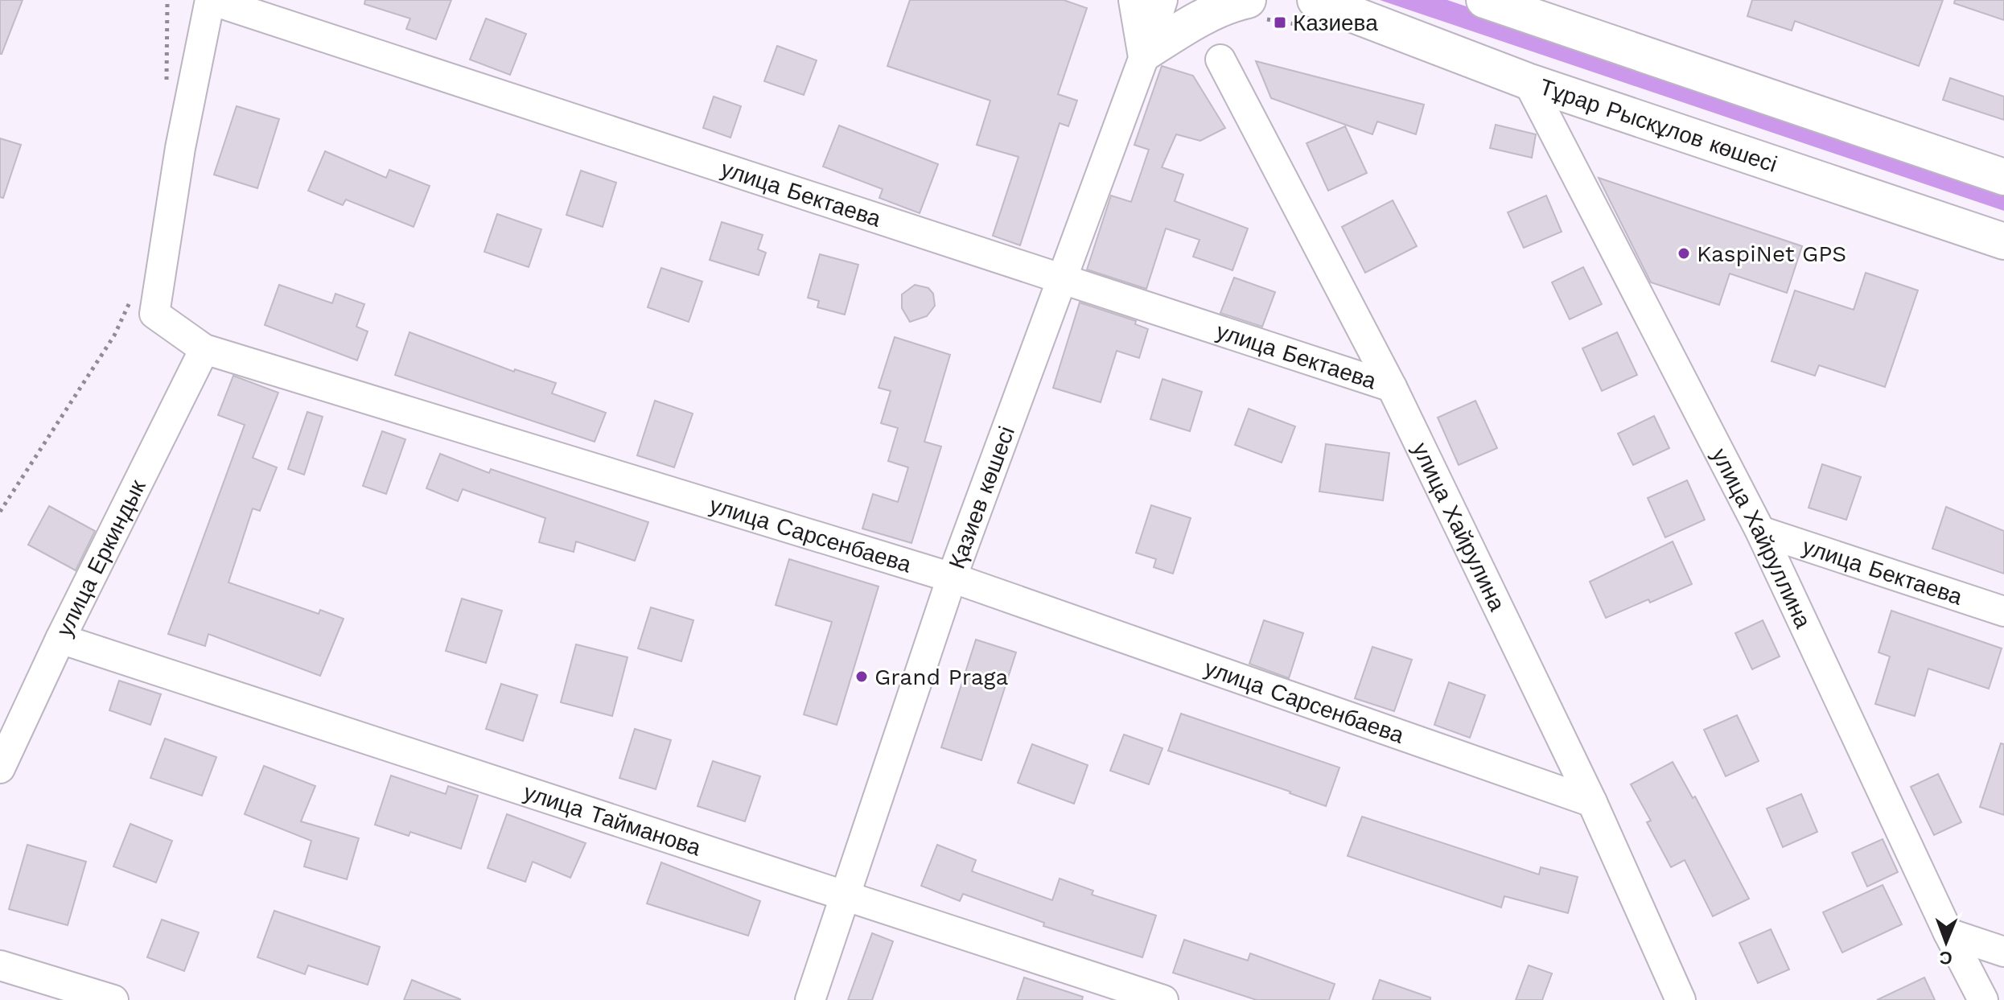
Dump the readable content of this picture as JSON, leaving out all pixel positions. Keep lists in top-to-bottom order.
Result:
{
  "streets": {
    "main road": ["Тұрар Рыскұлов көшесі"],
    "street": [
      "улица Бектаева",
      "Қазиев көшесі",
      "улица Хайрулина",
      "улица Сарсенбаева",
      "улица Хайруллина",
      "улица Еркиндык",
      "улица Тайманова"
    ]
  },
  "crossings": [
    ["Тұрар Рыскұлов көшесі", "улица Хайруллина"],
    ["улица Бектаева", "Қазиев көшесі"],
    ["улица Бектаева", "улица Хайрулина"],
    ["улица Бектаева", "улица Сарсенбаева"],
    ["улица Бектаева", "улица Хайруллина"],
    ["Қазиев көшесі", "улица Сарсенбаева"],
    ["Қазиев көшесі", "улица Тайманова"],
    ["улица Хайрулина", "улица Сарсенбаева"],
    ["улица Сарсенбаева", "улица Еркиндык"],
    ["улица Еркиндык", "улица Тайманова"]
  ],
  "places": {
    "transit": ["Казиева"],
    "other": ["KaspiNet GPS", "Grand Praga"]
  },
  "north": "bottom"
}
